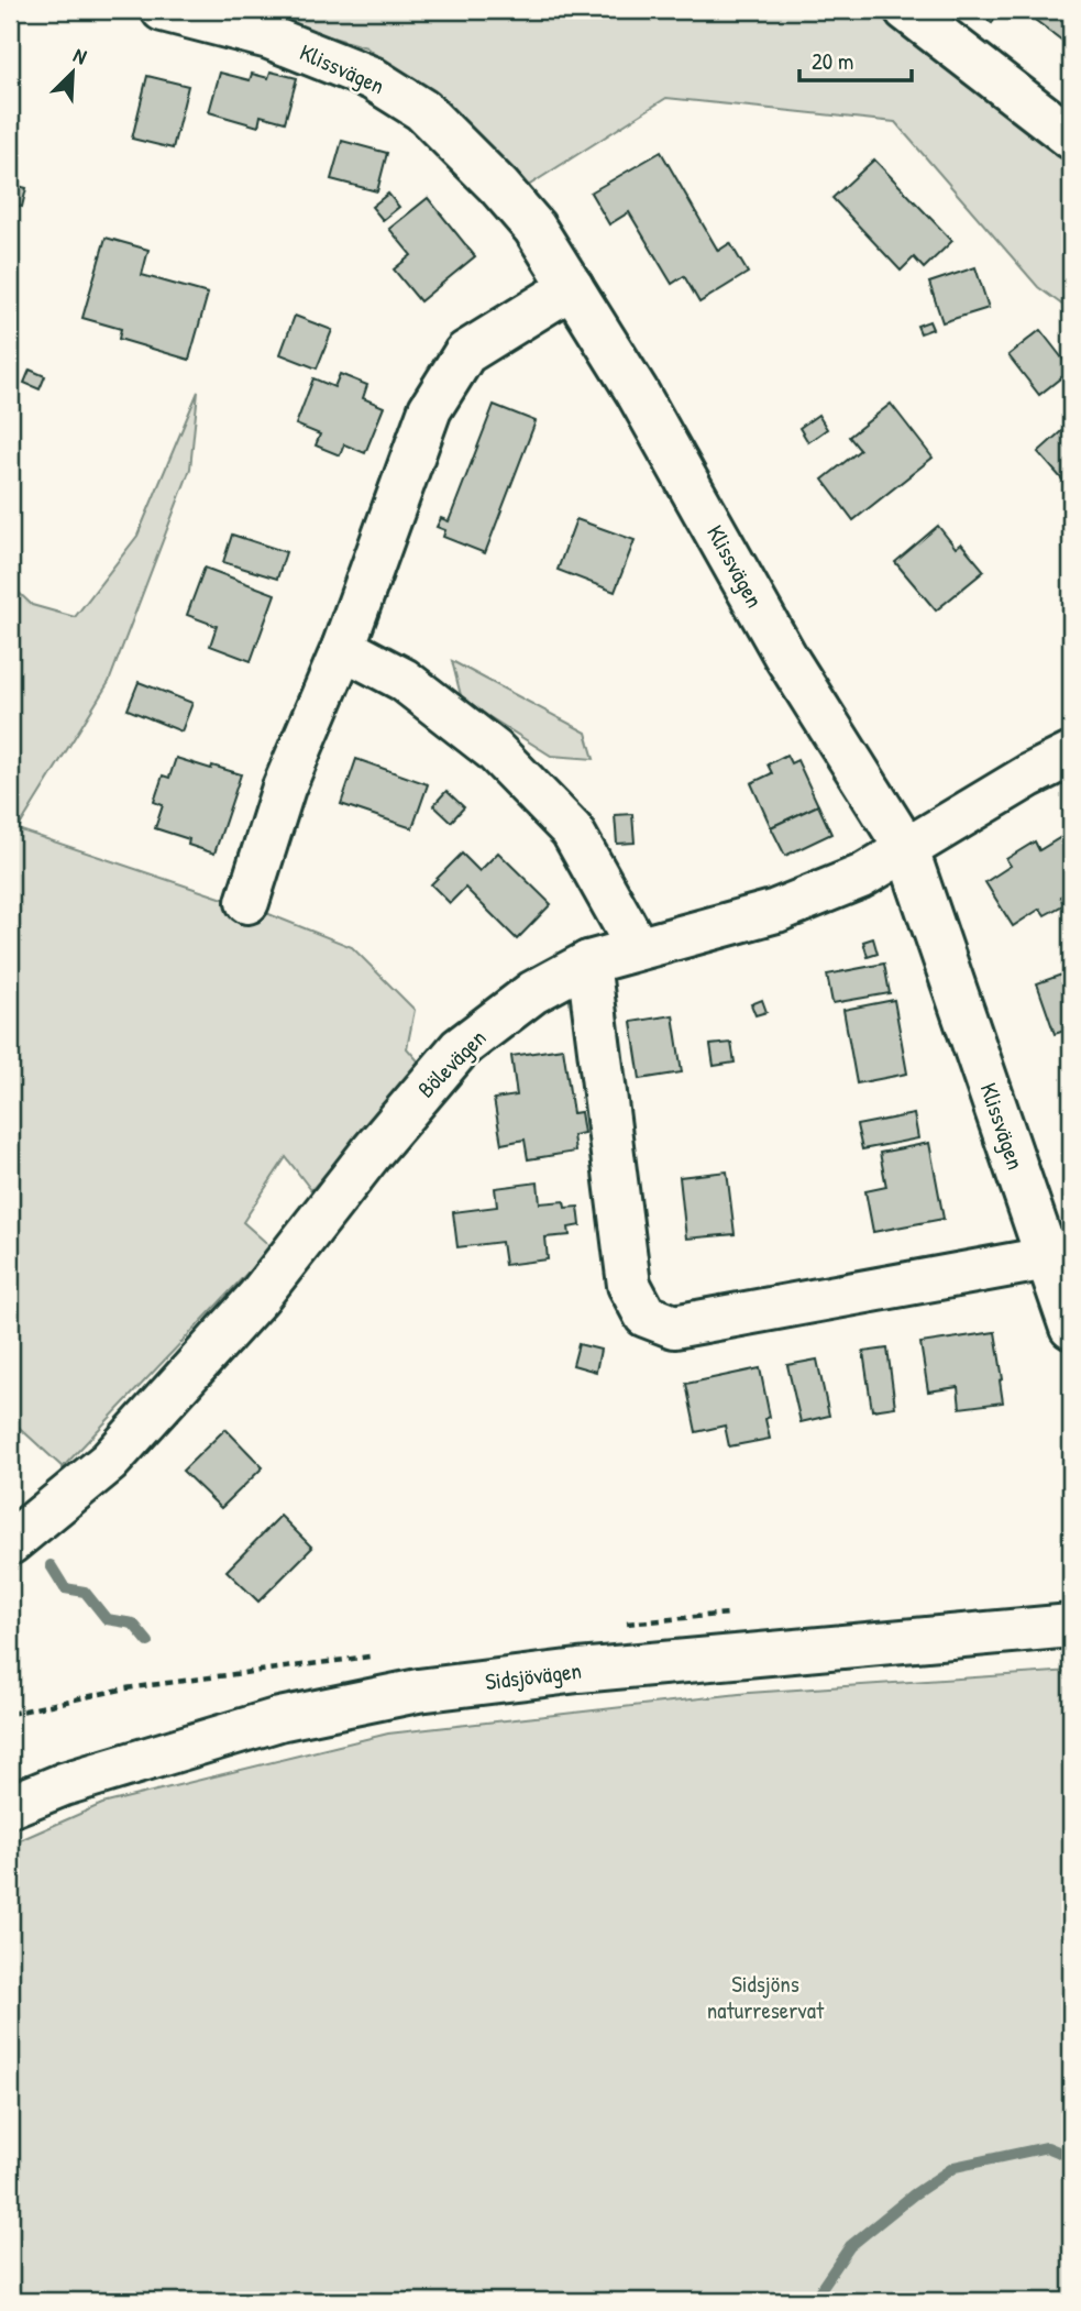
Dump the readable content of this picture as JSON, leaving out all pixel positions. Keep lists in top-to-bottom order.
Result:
{
  "streets": {
    "street": ["Klissvägen", "Bölevägen", "Sidsjövägen"]
  },
  "crossings": [
    ["Klissvägen", "Bölevägen"]
  ],
  "parks": ["Sidsjöns naturreservat"],
  "scale_bar": "20 m",
  "north": "top right"
}
